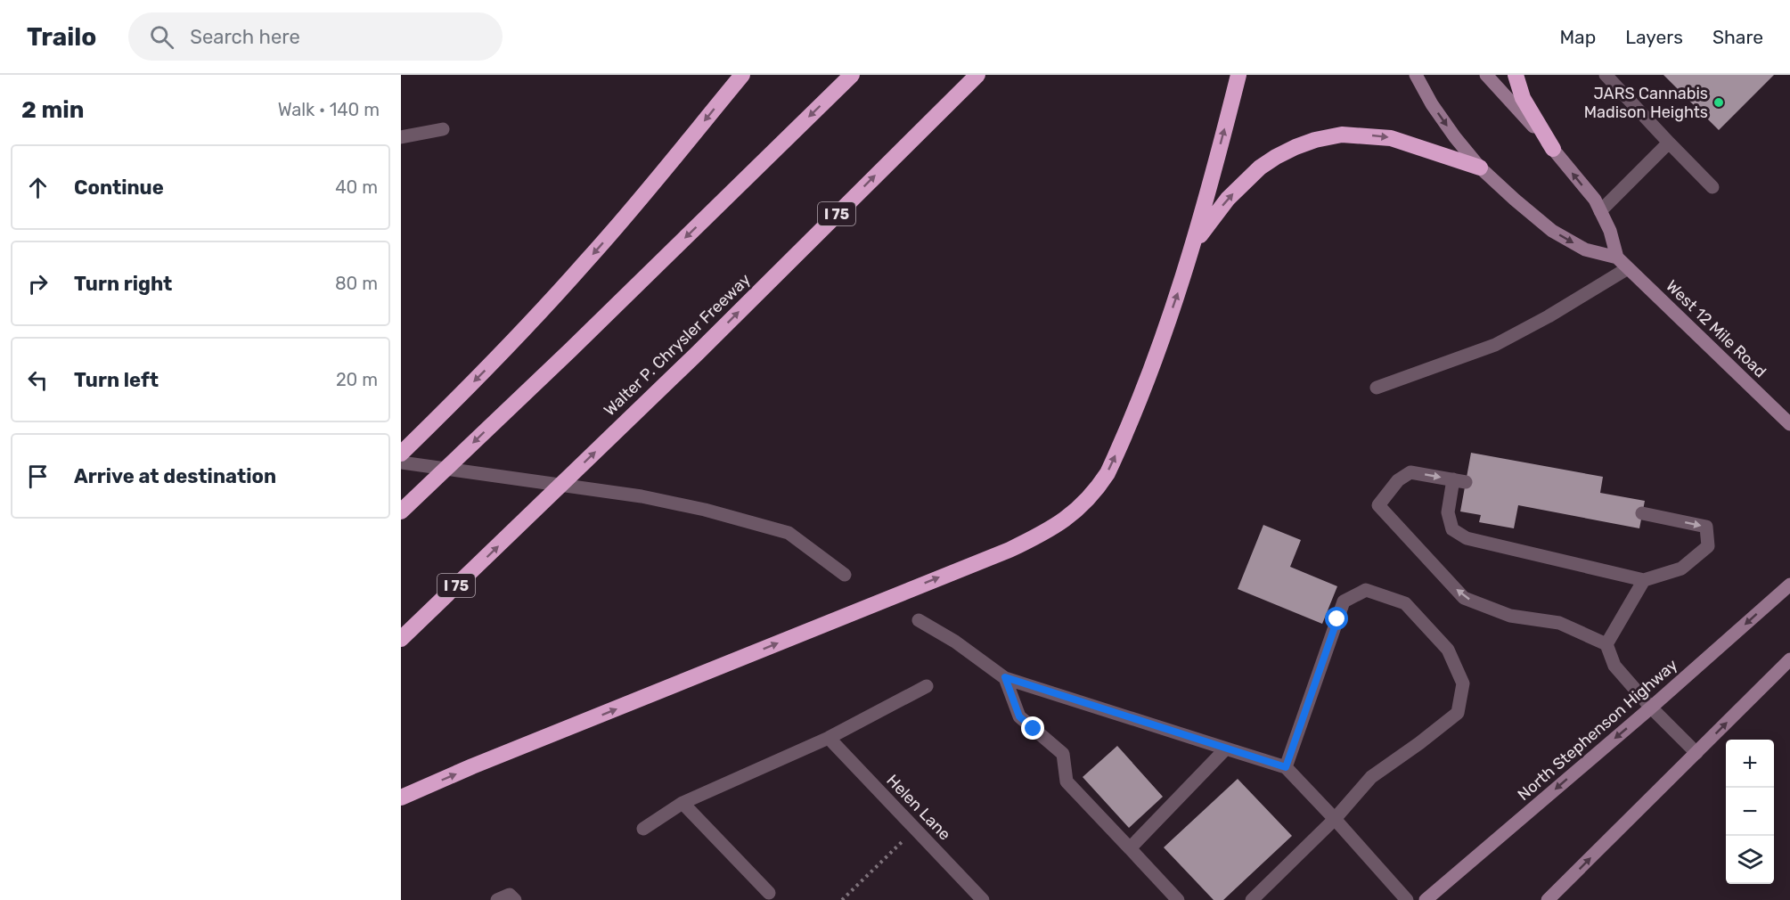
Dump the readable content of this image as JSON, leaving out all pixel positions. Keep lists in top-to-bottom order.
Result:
{
  "streets": {
    "highway": ["I 75", "Walter P. Chrysler Freeway"],
    "main road": ["West 12 Mile Road", "North Stephenson Highway"],
    "lane": ["Helen Lane"]
  },
  "places": ["JARS Cannabis Madison Heights"],
  "page": {
    "header": "Trailo",
    "search": "Search here",
    "nav": ["Map", "Layers", "Share"],
    "heading": ["2 min", "Walk · 140 m"],
    "list": [
      ["Continue", "40 m"],
      ["Turn right", "80 m"],
      ["Turn left", "20 m"],
      "Arrive at destination"
    ],
    "map_buttons": ["+", "−"]
  }
}
